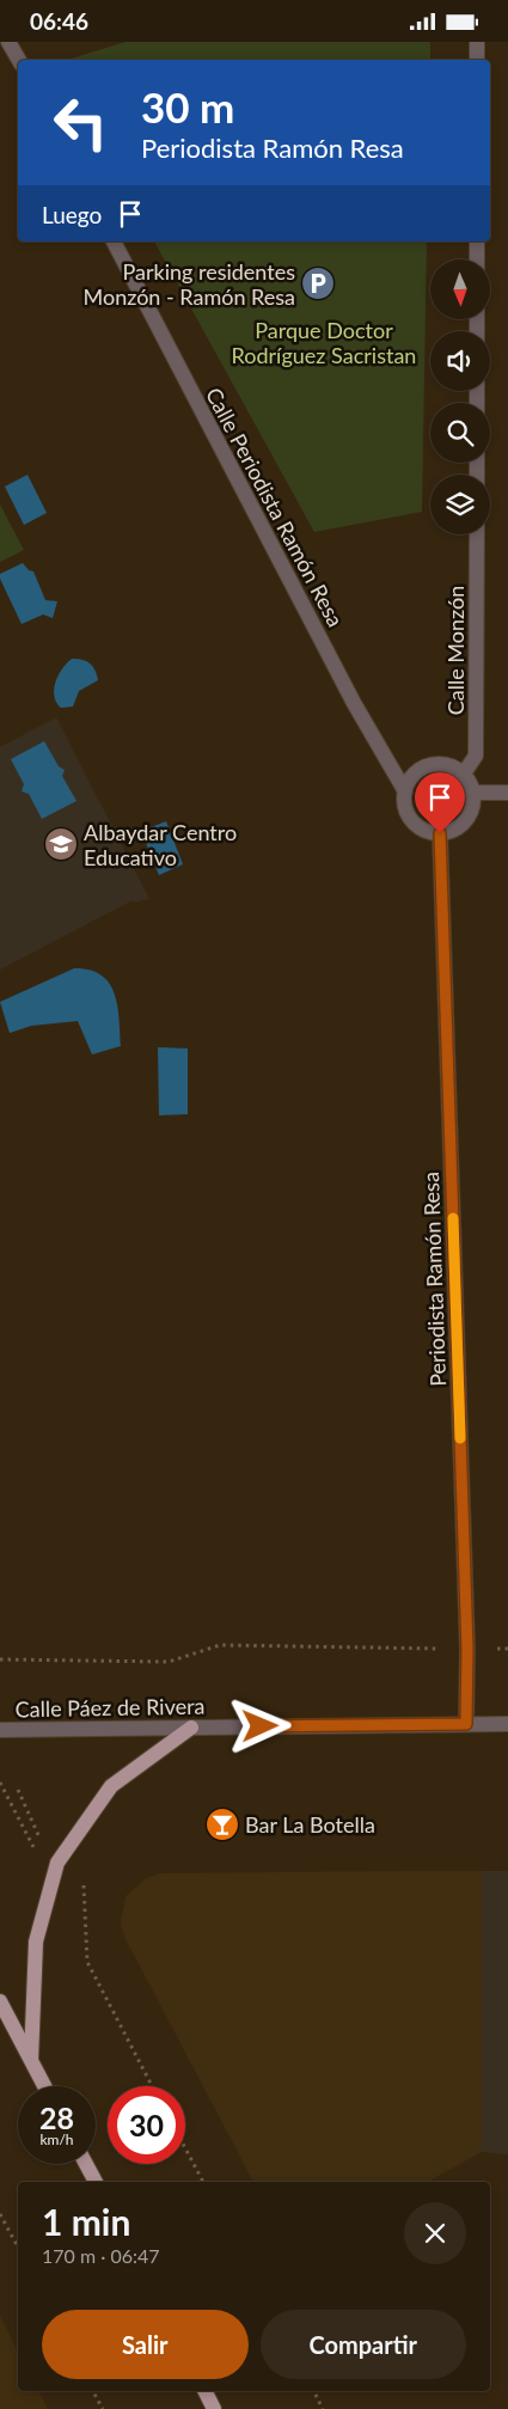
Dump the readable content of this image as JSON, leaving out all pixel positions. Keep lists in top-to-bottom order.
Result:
{
  "streets": {
    "street": [
      "Calle Periodista Ramón Resa",
      "Calle Monzón",
      "Periodista Ramón Resa",
      "Calle Páez de Rivera"
    ]
  },
  "crossings": [
    ["Calle Periodista Ramón Resa", "Calle Monzón"],
    ["Calle Periodista Ramón Resa", "Periodista Ramón Resa"],
    ["Calle Monzón", "Periodista Ramón Resa"],
    ["Periodista Ramón Resa", "Calle Páez de Rivera"]
  ],
  "parks": ["Parque Doctor Rodríguez Sacristan"],
  "places": {
    "parking": ["Parking residentes Monzón - Ramón Resa"],
    "school or university": ["Albaydar Centro Educativo"],
    "bar": ["Bar La Botella"]
  },
  "north": "bottom",
  "page": {
    "status": "06:46",
    "turn": ["30 m", "Periodista Ramón Resa"],
    "then": "Luego",
    "speed": "28 km/h",
    "limit": "30",
    "heading": ["1 min", "170 m · 06:47"],
    "buttons": ["Salir", "Compartir"]
  }
}
